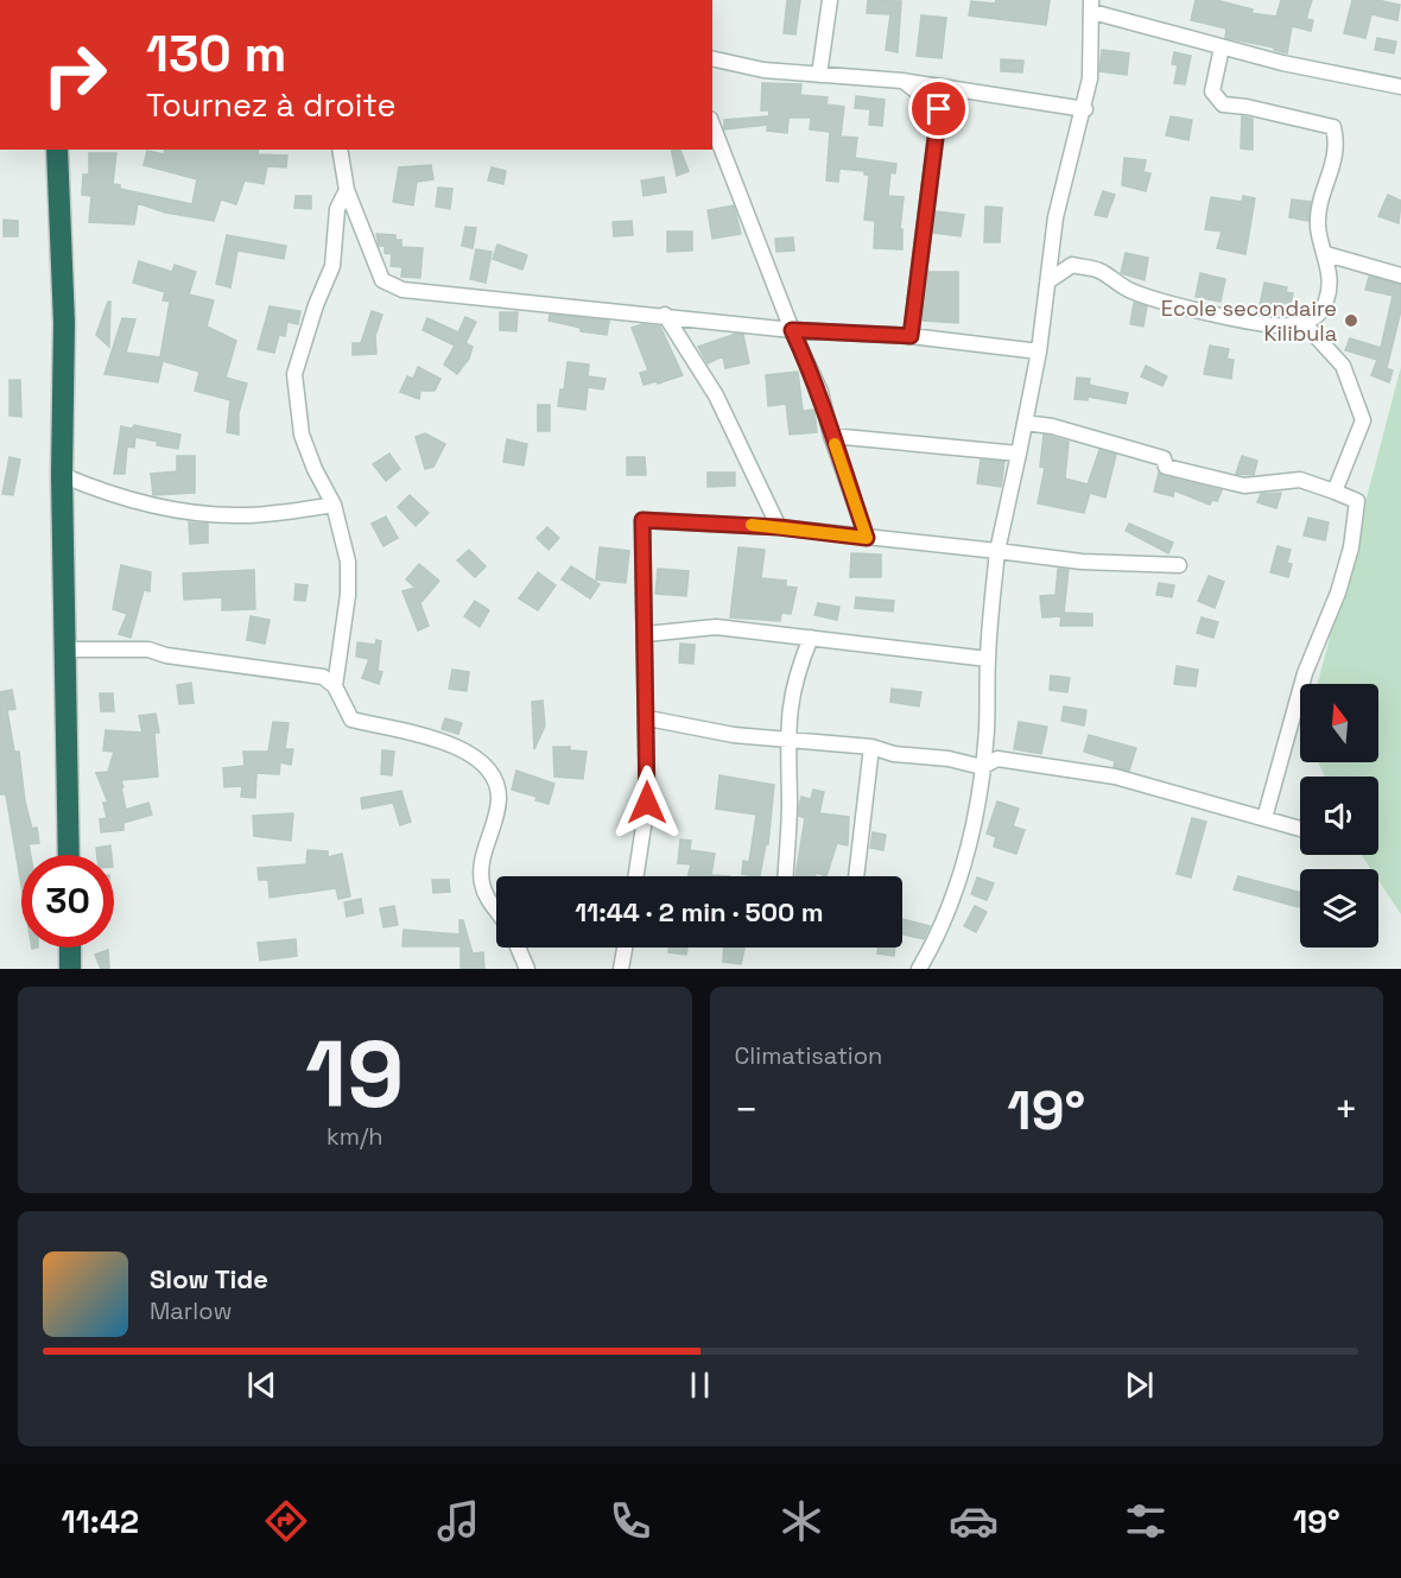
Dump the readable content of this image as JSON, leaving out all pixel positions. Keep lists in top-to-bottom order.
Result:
{
  "places": ["Ecole secondaire Kilibula"],
  "north": "top",
  "page": {
    "turn": ["130 m", "Tournez à droite"],
    "limit": "30",
    "trip": "11:44 · 2 min · 500 m",
    "tile": [
      ["19", "km/h"],
      "Climatisation"
    ],
    "heat": ["−", "19°", "+"],
    "song": ["Slow Tide", "Marlow"],
    "tabs": ["11:42", "19°"]
  }
}
